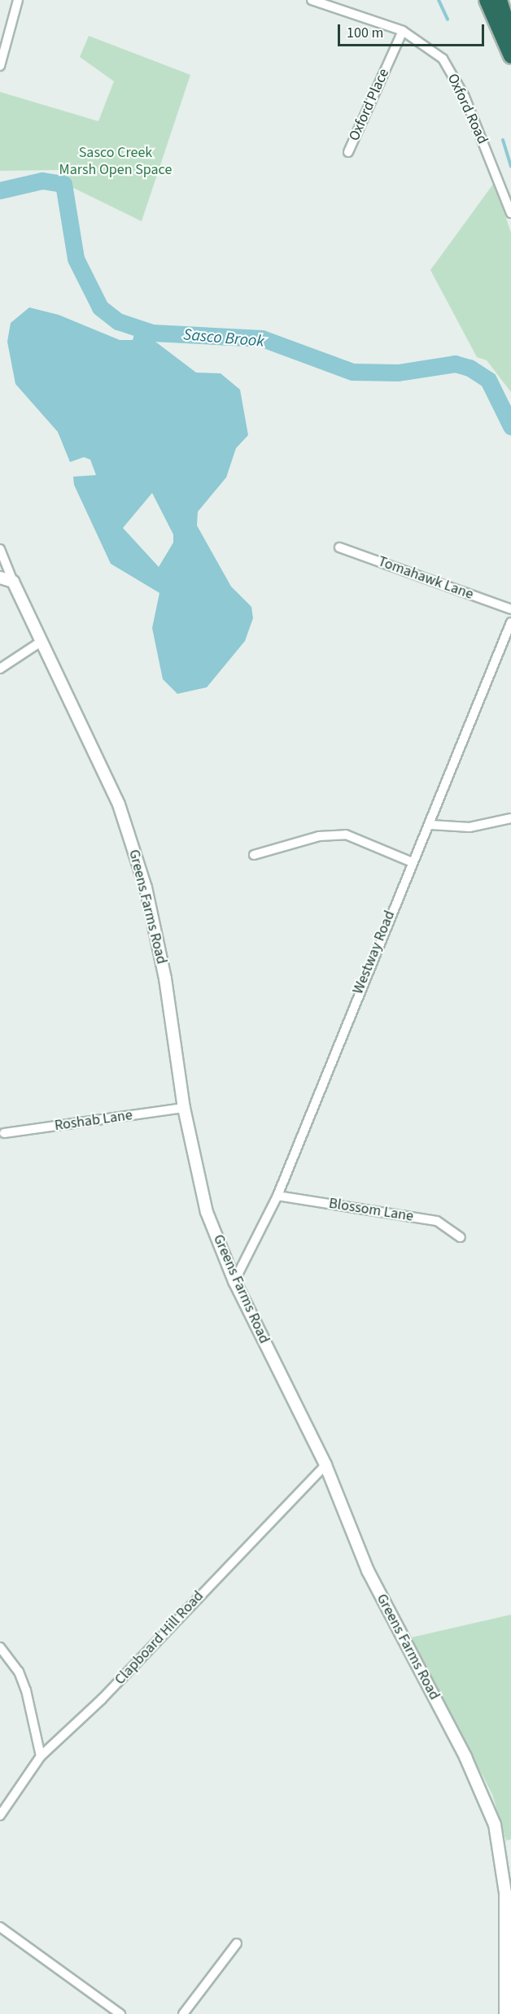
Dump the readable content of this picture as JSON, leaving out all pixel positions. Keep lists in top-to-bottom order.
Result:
{
  "streets": {
    "street": [
      "Oxford Place",
      "Oxford Road",
      "Tomahawk Lane",
      "Greens Farms Road",
      "Westway Road",
      "Roshab Lane",
      "Blossom Lane",
      "Clapboard Hill Road"
    ]
  },
  "crossings": [
    ["Oxford Place", "Oxford Road"],
    ["Greens Farms Road", "Westway Road"],
    ["Greens Farms Road", "Roshab Lane"],
    ["Greens Farms Road", "Clapboard Hill Road"],
    ["Westway Road", "Blossom Lane"]
  ],
  "water": ["Sasco Brook"],
  "parks": ["Sasco Creek Marsh Open Space"],
  "scale_bar": "100 m"
}
